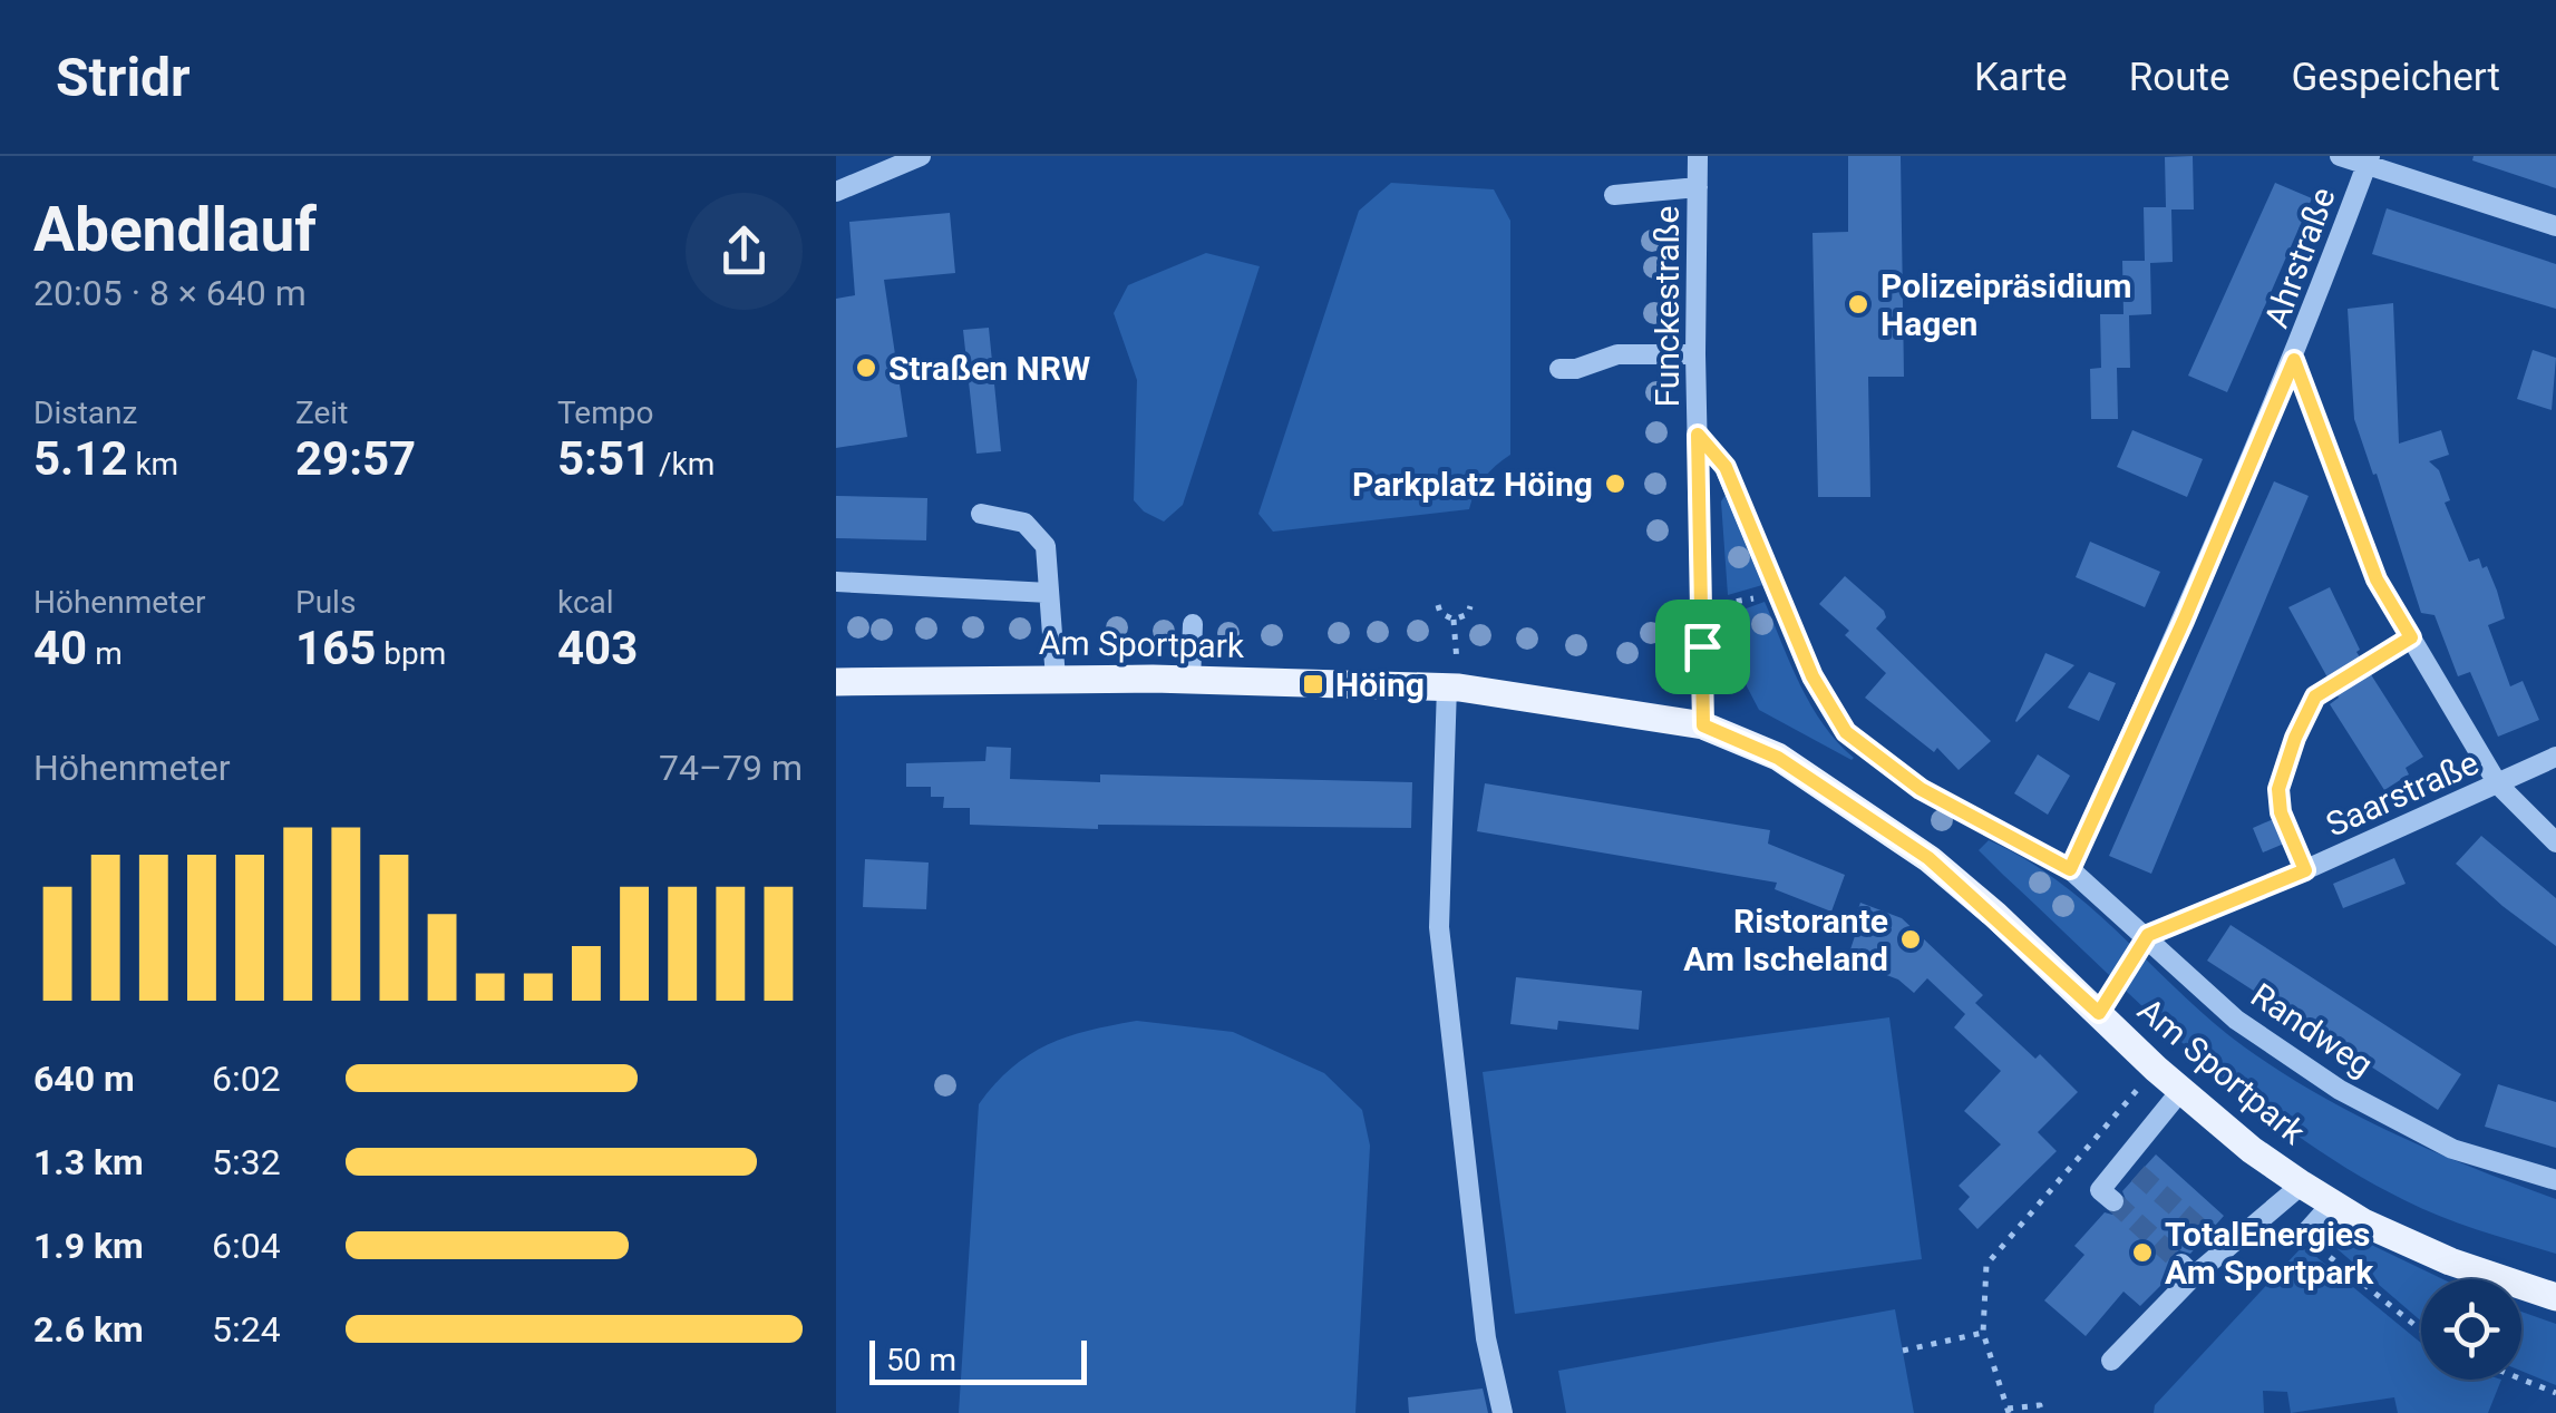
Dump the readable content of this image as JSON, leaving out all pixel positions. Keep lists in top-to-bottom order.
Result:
{
  "streets": {
    "main road": ["Am Sportpark"],
    "street": [
      "Ahrstraße",
      "Funckestraße",
      "Saarstraße",
      "Randweg"
    ]
  },
  "crossings": [
    ["Ahrstraße", "Randweg"],
    ["Funckestraße", "Am Sportpark"],
    ["Saarstraße", "Randweg"]
  ],
  "places": {
    "other": [
      "Polizeipräsidium Hagen",
      "Straßen NRW",
      "Parkplatz Höing",
      "Ristorante Am Ischeland",
      "TotalEnergies Am Sportpark"
    ],
    "transit": ["Höing"]
  },
  "scale_bar": "50 m",
  "page": {
    "header": "Stridr",
    "nav": ["Karte", "Route", "Gespeichert"],
    "heading": ["Abendlauf", "20:05 · 8 × 640 m"],
    "stats": [
      ["Distanz", "5.12 km"],
      ["Zeit", "29:57"],
      ["Tempo", "5:51 /km"],
      ["Höhenmeter", "40 m"],
      ["Puls", "165 bpm"],
      ["kcal", "403"]
    ],
    "chart": ["Höhenmeter", "74–79 m"],
    "list": [
      {
        "name": "640 m",
        "note": "6:02"
      },
      {
        "name": "1.3 km",
        "note": "5:32"
      },
      {
        "name": "1.9 km",
        "note": "6:04"
      },
      {
        "name": "2.6 km",
        "note": "5:24"
      }
    ],
    "scale": "50 m"
  }
}
